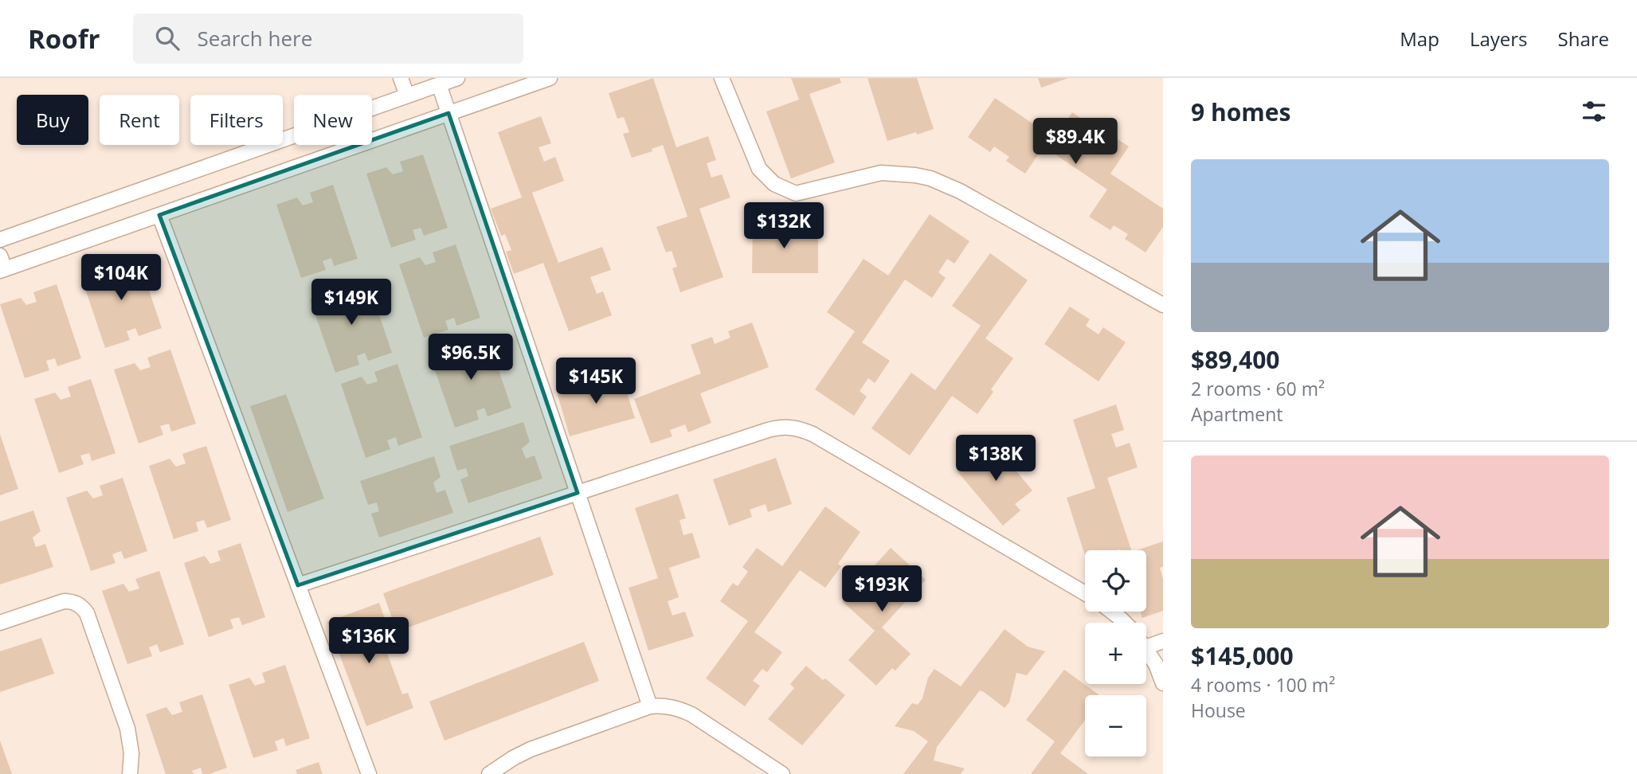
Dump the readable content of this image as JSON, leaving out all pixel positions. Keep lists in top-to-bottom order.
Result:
{
  "page": {
    "header": "Roofr",
    "search": "Search here",
    "nav": ["Map", "Layers", "Share"],
    "heading": "9 homes",
    "chip": [
      "Buy",
      "Rent",
      "Filters",
      "New"
    ],
    "price": [
      "$89.4K",
      "$132K",
      "$104K",
      "$149K",
      "$96.5K",
      "$145K",
      "$138K",
      "$193K",
      "$136K"
    ],
    "list": [
      {
        "name": "$89,400",
        "note": "2 rooms · 60 m² · Apartment"
      },
      {
        "name": "$145,000",
        "note": "4 rooms · 100 m² · House"
      }
    ],
    "map_buttons": ["+", "−"]
  }
}
